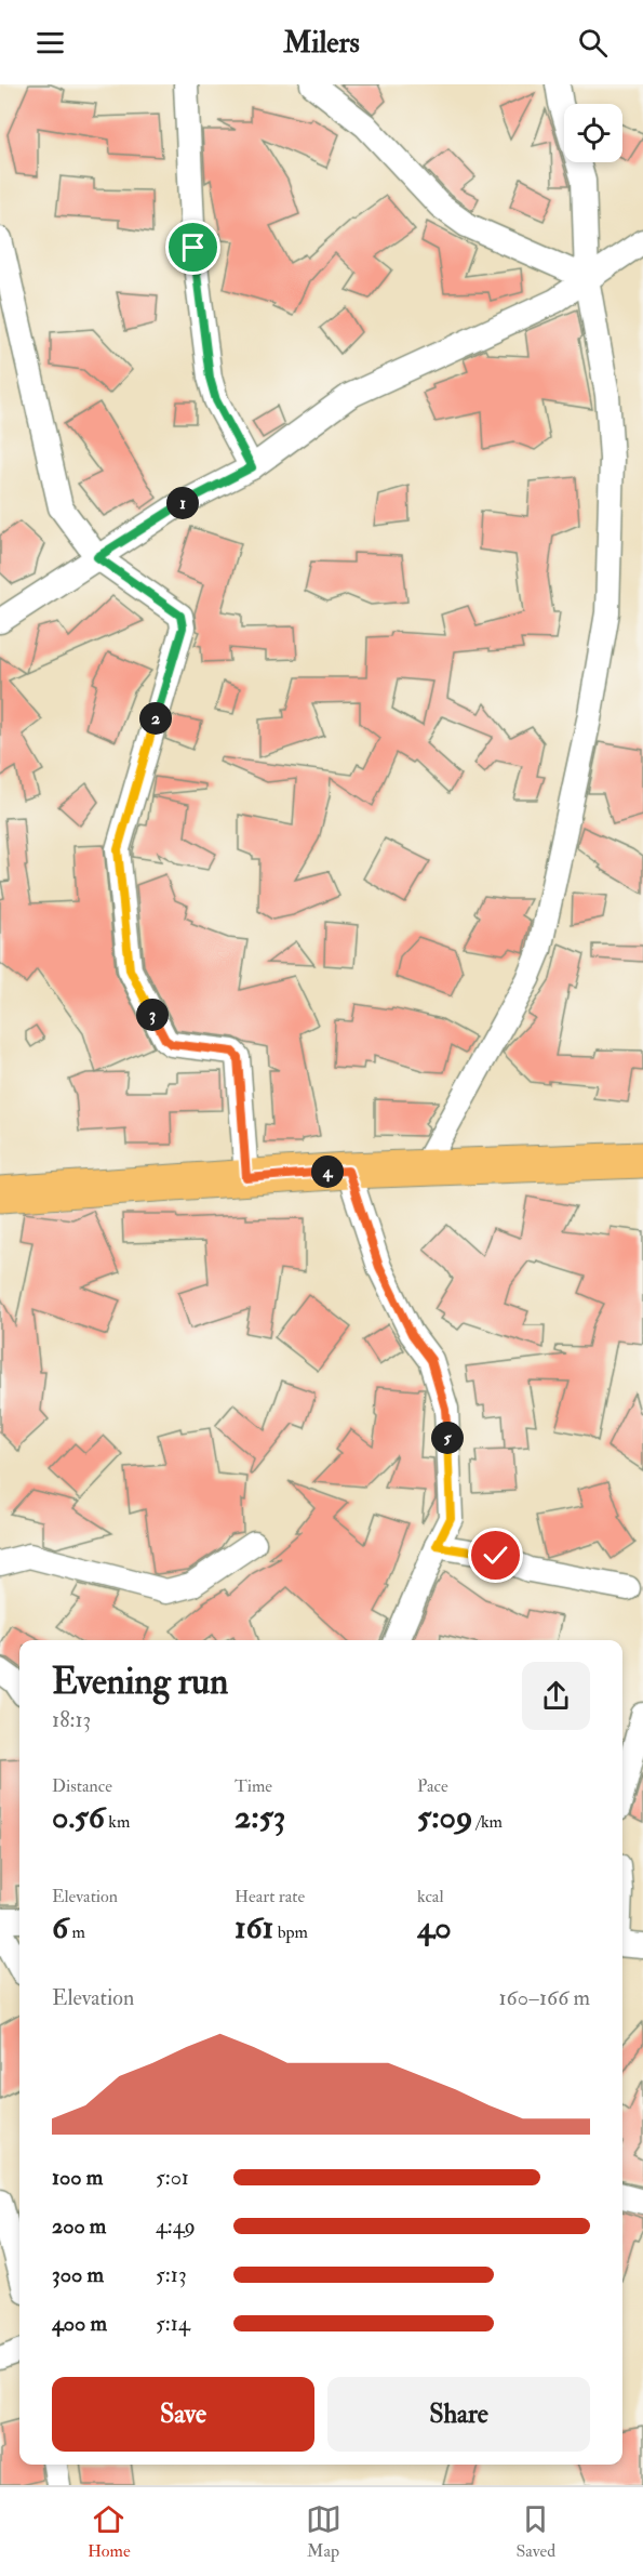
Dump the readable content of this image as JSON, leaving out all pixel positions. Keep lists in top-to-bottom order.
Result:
{
  "page": {
    "header": "Milers",
    "pins": [
      "1",
      "2",
      "3",
      "4",
      "5"
    ],
    "heading": ["Evening run", "18:13"],
    "stats": [
      ["Distance", "0.56 km"],
      ["Time", "2:53"],
      ["Pace", "5:09 /km"],
      ["Elevation", "6 m"],
      ["Heart rate", "161 bpm"],
      ["kcal", "40"]
    ],
    "chart": ["Elevation", "160–166 m"],
    "list": [
      {
        "name": "100 m",
        "note": "5:01"
      },
      {
        "name": "200 m",
        "note": "4:49"
      },
      {
        "name": "300 m",
        "note": "5:13"
      },
      {
        "name": "400 m",
        "note": "5:14"
      }
    ],
    "buttons": ["Save", "Share"],
    "tabs": ["Home", "Map", "Saved"]
  }
}
